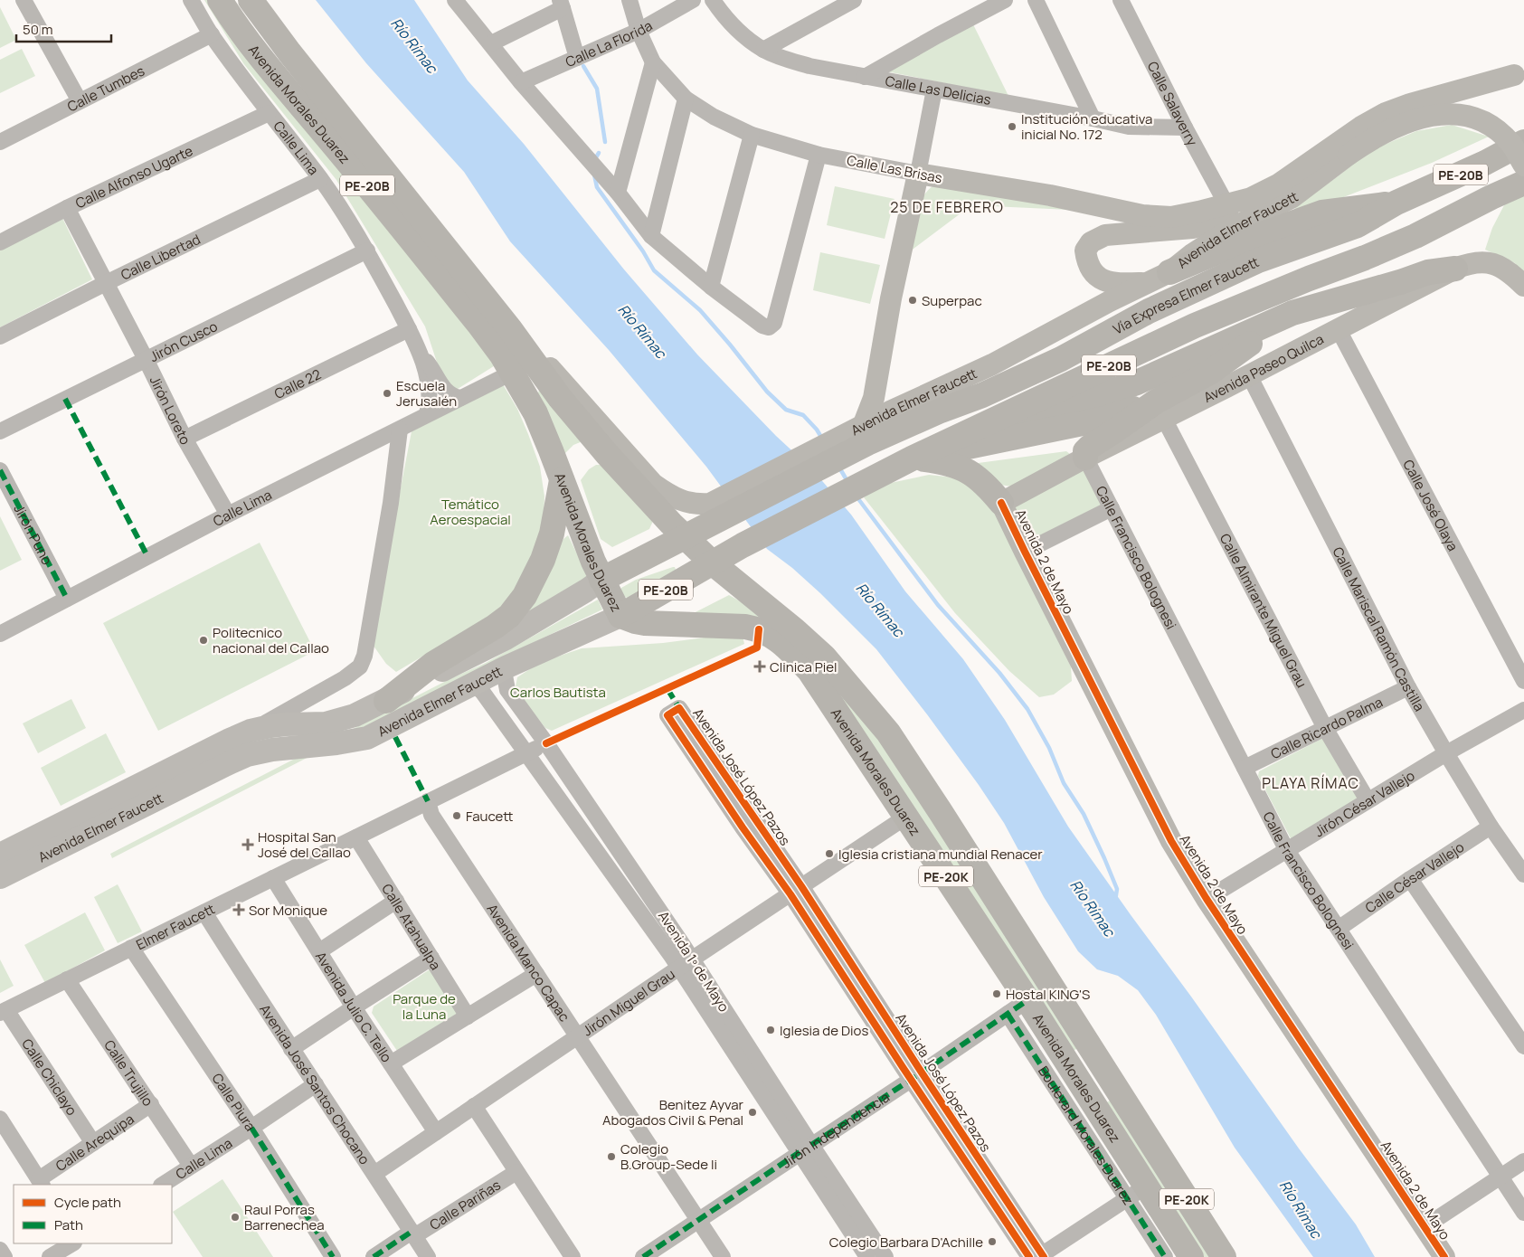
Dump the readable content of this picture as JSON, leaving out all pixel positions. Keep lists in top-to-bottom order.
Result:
{
  "streets": {
    "highway": [
      "Avenida Morales Duarez",
      "PE-20B",
      "Avenida Elmer Faucett",
      "Vía Expresa Elmer Faucett",
      "PE-20K"
    ],
    "main road": ["Calle Las Brisas", "Avenida Paseo Quilca", "Avenida 2 de Mayo"],
    "street": [
      "Calle La Florida",
      "Calle Tumbes",
      "Calle Las Delicias",
      "Calle Salaverry",
      "Calle Lima",
      "Calle Alfonso Ugarte",
      "Calle Libertad",
      "Jirón Cusco",
      "Calle 22",
      "Jirón Loreto",
      "Calle José Olaya",
      "Jirón Puno",
      "Calle Francisco Bolognesi",
      "Calle Almirante Miguel Grau",
      "Calle Mariscal Ramón Castilla",
      "Calle Ricardo Palma",
      "Avenida José López Pazos",
      "Jirón César Vallejo",
      "Calle César Vallejo",
      "Elmer Faucett",
      "Calle Atahualpa",
      "Avenida 1º de Mayo",
      "Avenida Manco Capac",
      "Jirón Miguel Grau",
      "Avenida Julio C. Tello",
      "Calle Trujillo",
      "Calle Chiclayo",
      "Avenida José Santos Chocano",
      "Calle Piura",
      "Jirón Independencia",
      "Boulevard Morales Duarez",
      "Calle Arequipa",
      "Calle Pariñas"
    ]
  },
  "crossings": [
    ["Calle La Florida", "Calle Las Brisas"],
    ["Calle Tumbes", "Calle Lima"],
    ["Calle Las Delicias", "Calle Salaverry"],
    ["Calle Salaverry", "Calle Las Brisas"],
    ["Calle Salaverry", "Avenida Elmer Faucett"],
    ["Avenida Morales Duarez", "Avenida Elmer Faucett"],
    ["Avenida Morales Duarez", "Jirón Miguel Grau"],
    ["Avenida Morales Duarez", "Jirón Independencia"],
    ["Avenida Morales Duarez", "Boulevard Morales Duarez"],
    ["Calle Lima", "Calle Alfonso Ugarte"],
    ["Calle Lima", "Calle Libertad"],
    ["Calle Lima", "Jirón Cusco"],
    ["Calle Lima", "Calle 22"],
    ["Calle Lima", "Jirón Loreto"],
    ["Calle Lima", "Jirón Puno"],
    ["Calle Lima", "Calle Trujillo"],
    ["Calle Lima", "Avenida José Santos Chocano"],
    ["Calle Lima", "Calle Piura"],
    ["Calle Las Brisas", "Avenida Elmer Faucett"],
    ["PE-20B", "Avenida Elmer Faucett"],
    ["Calle Alfonso Ugarte", "Jirón Loreto"],
    ["Avenida Elmer Faucett", "Vía Expresa Elmer Faucett"],
    ["Avenida Elmer Faucett", "Avenida 1º de Mayo"],
    ["Calle Libertad", "Jirón Loreto"],
    ["Jirón Cusco", "Jirón Loreto"],
    ["Avenida Paseo Quilca", "Calle José Olaya"],
    ["Avenida Paseo Quilca", "Calle Almirante Miguel Grau"],
    ["Avenida Paseo Quilca", "Calle Mariscal Ramón Castilla"],
    ["Calle 22", "Jirón Loreto"],
    ["Calle Francisco Bolognesi", "Calle Ricardo Palma"],
    ["Calle Francisco Bolognesi", "Jirón César Vallejo"],
    ["Calle Francisco Bolognesi", "Calle César Vallejo"],
    ["Avenida 2 de Mayo", "Jirón César Vallejo"],
    ["Calle Almirante Miguel Grau", "Calle Ricardo Palma"],
    ["Calle Almirante Miguel Grau", "Jirón César Vallejo"],
    ["Calle Mariscal Ramón Castilla", "Calle Ricardo Palma"],
    ["Calle Mariscal Ramón Castilla", "Jirón César Vallejo"],
    ["Calle Mariscal Ramón Castilla", "Calle César Vallejo"],
    ["Avenida José López Pazos", "Jirón Miguel Grau"],
    ["Avenida José López Pazos", "Jirón Independencia"],
    ["Elmer Faucett", "Calle Atahualpa"],
    ["Elmer Faucett", "Avenida 1º de Mayo"],
    ["Elmer Faucett", "Avenida Manco Capac"],
    ["Elmer Faucett", "Avenida Julio C. Tello"],
    ["Elmer Faucett", "Calle Trujillo"],
    ["Elmer Faucett", "Calle Chiclayo"],
    ["Elmer Faucett", "Avenida José Santos Chocano"],
    ["Elmer Faucett", "Calle Piura"],
    ["Avenida 1º de Mayo", "Jirón Miguel Grau"],
    ["Avenida 1º de Mayo", "Jirón Independencia"],
    ["Avenida Manco Capac", "Jirón Miguel Grau"],
    ["Avenida Manco Capac", "Jirón Independencia"],
    ["Jirón Miguel Grau", "Avenida Julio C. Tello"],
    ["Jirón Miguel Grau", "Avenida José Santos Chocano"],
    ["Calle Trujillo", "Calle Arequipa"],
    ["Calle Chiclayo", "Calle Arequipa"],
    ["Avenida José Santos Chocano", "Calle Pariñas"],
    ["Jirón Independencia", "Boulevard Morales Duarez"]
  ],
  "districts": ["25 DE FEBRERO", "PLAYA RÍMAC"],
  "water": ["Río Rímac"],
  "parks": ["Temático Aeroespacial", "Carlos Bautista", "Parque de la Luna"],
  "places": {
    "other": [
      "Institución educativa inicial No. 172",
      "Superpac",
      "Escuela Jerusalén",
      "Politecnico nacional del Callao",
      "Faucett",
      "Iglesia cristiana mundial Renacer",
      "Hostal KING'S",
      "Iglesia de Dios",
      "Benitez Ayvar Abogados Civil & Penal",
      "Colegio B.Group-Sede Ii",
      "Raul Porras Barrenechea",
      "Colegio Barbara D'Achille"
    ],
    "health": ["Clinica Piel", "Hospital San José del Callao", "Sor Monique"]
  },
  "legend": ["Cycle path", "Path"],
  "scale_bar": "50 m"
}
